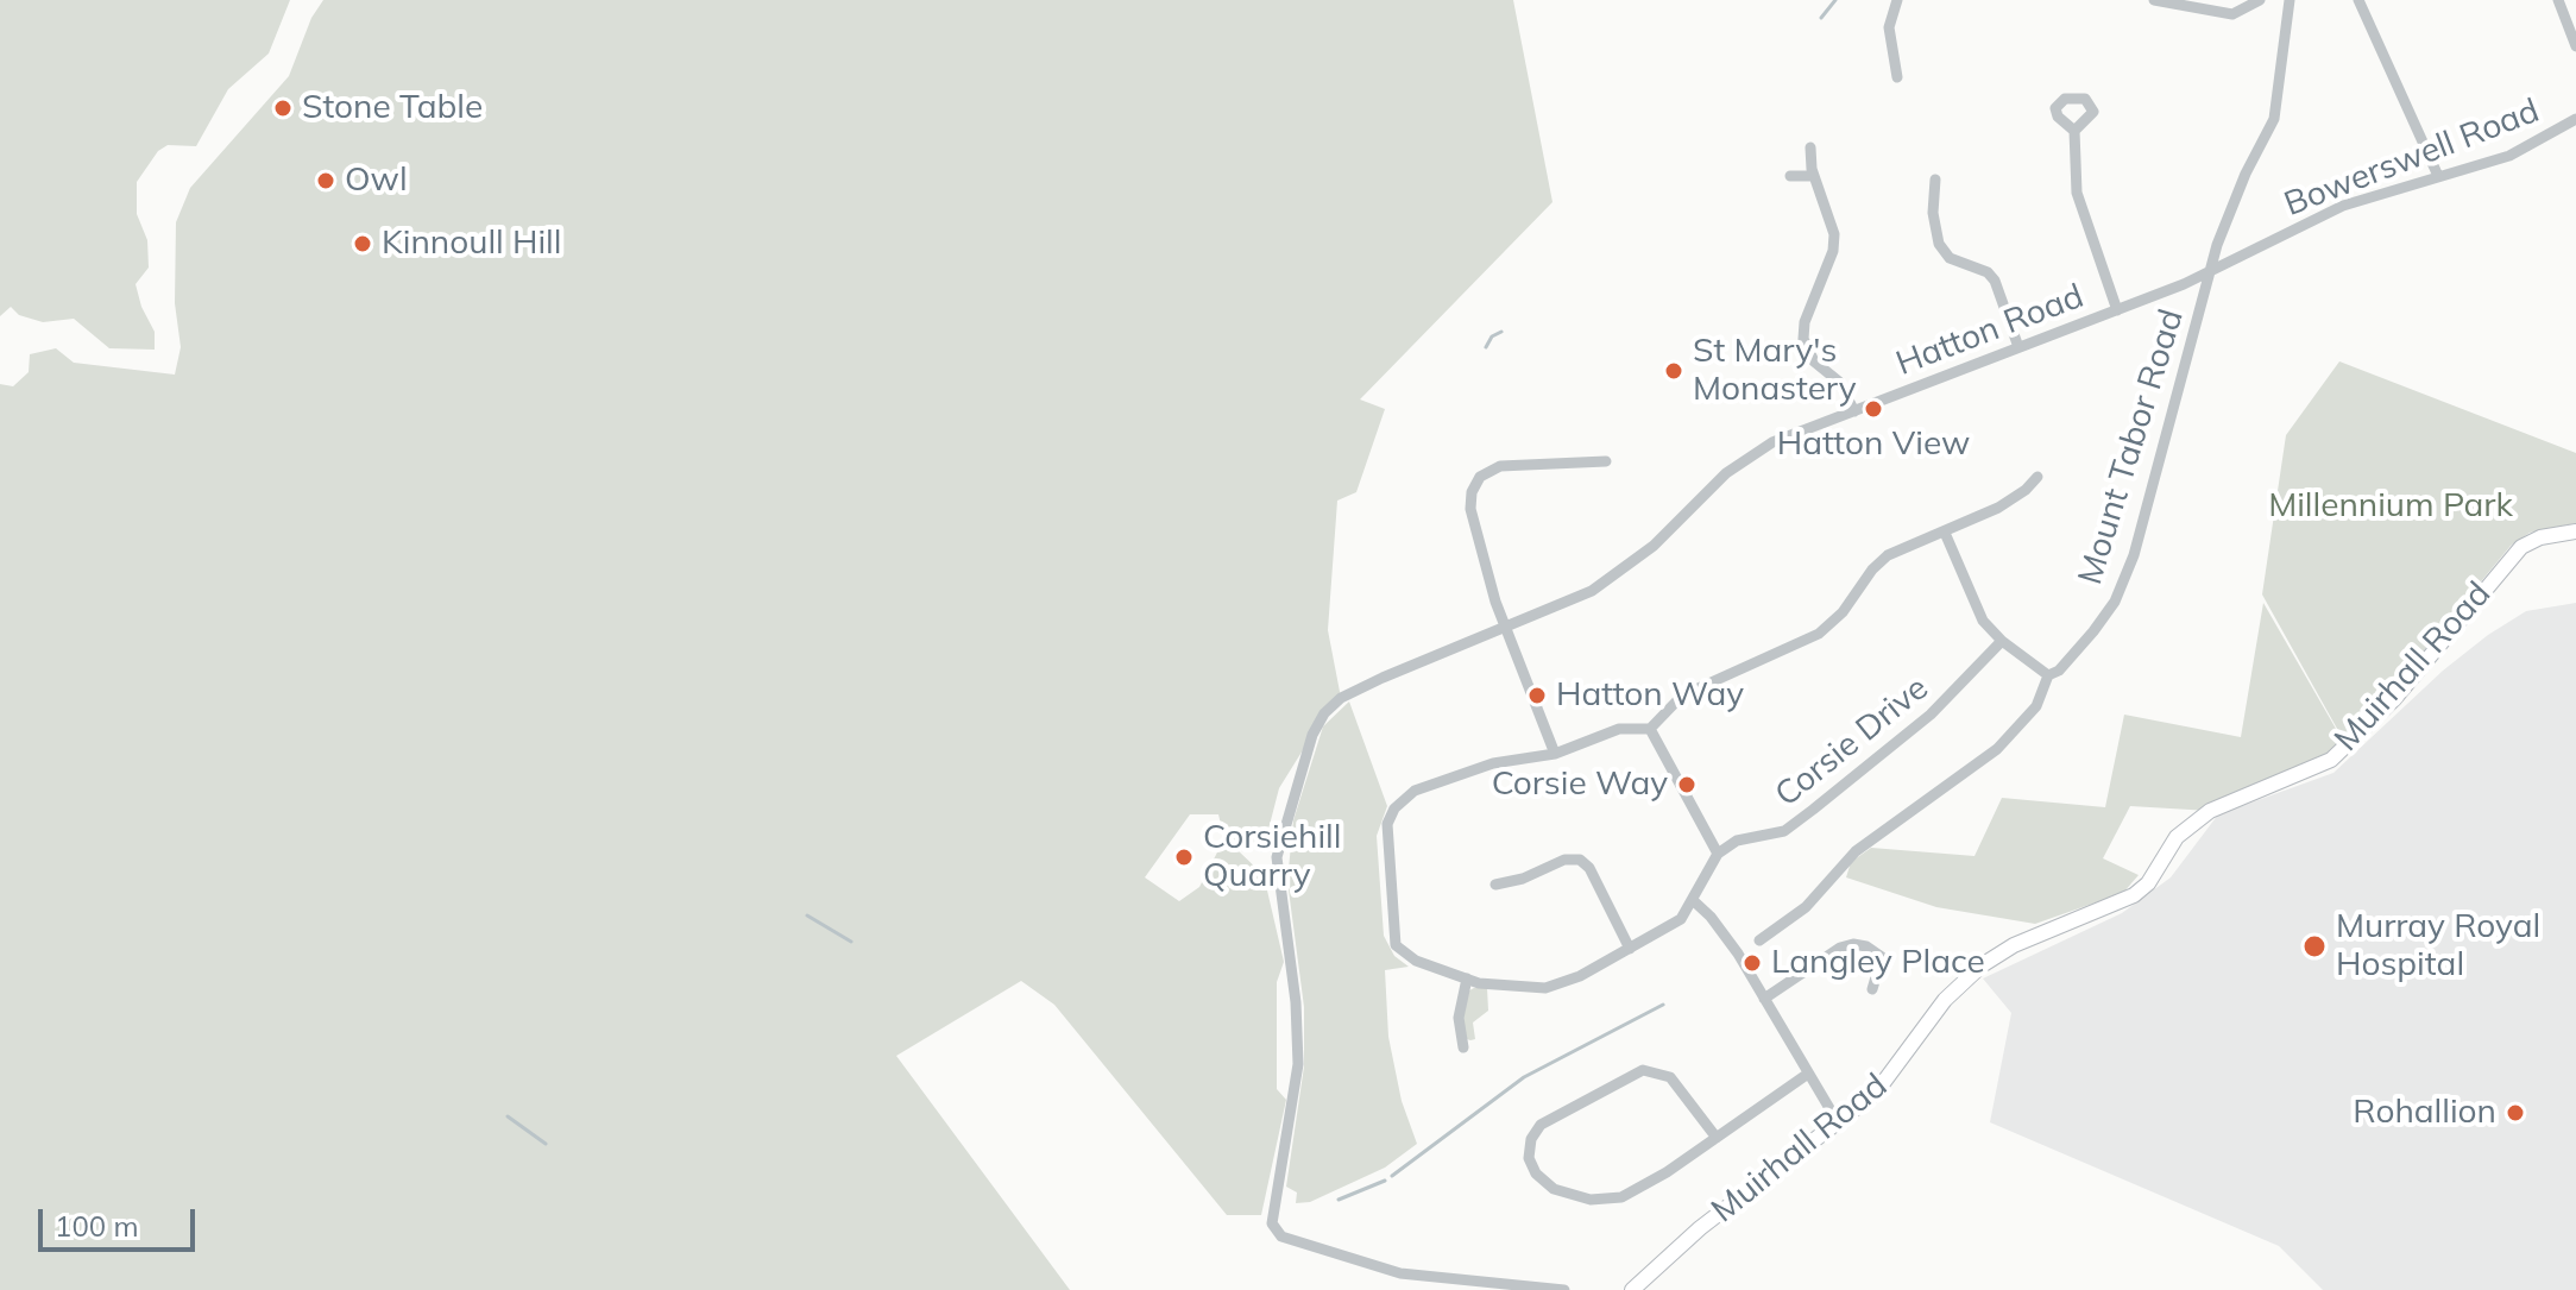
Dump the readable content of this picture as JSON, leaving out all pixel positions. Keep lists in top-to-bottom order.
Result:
{
  "streets": {
    "street": [
      "Bowerswell Road",
      "Hatton Road",
      "Mount Tabor Road",
      "Muirhall Road",
      "Corsie Drive"
    ]
  },
  "crossings": [
    ["Bowerswell Road", "Hatton Road"],
    ["Bowerswell Road", "Mount Tabor Road"],
    ["Hatton Road", "Mount Tabor Road"]
  ],
  "parks": ["Millennium Park"],
  "places": [
    "Stone Table",
    "Owl",
    "Kinnoull Hill",
    "St Mary's Monastery",
    "Hatton View",
    "Hatton Way",
    "Corsie Way",
    "Corsiehill Quarry",
    "Murray Royal Hospital",
    "Langley Place",
    "Rohallion"
  ],
  "scale_bar": "100 m"
}
